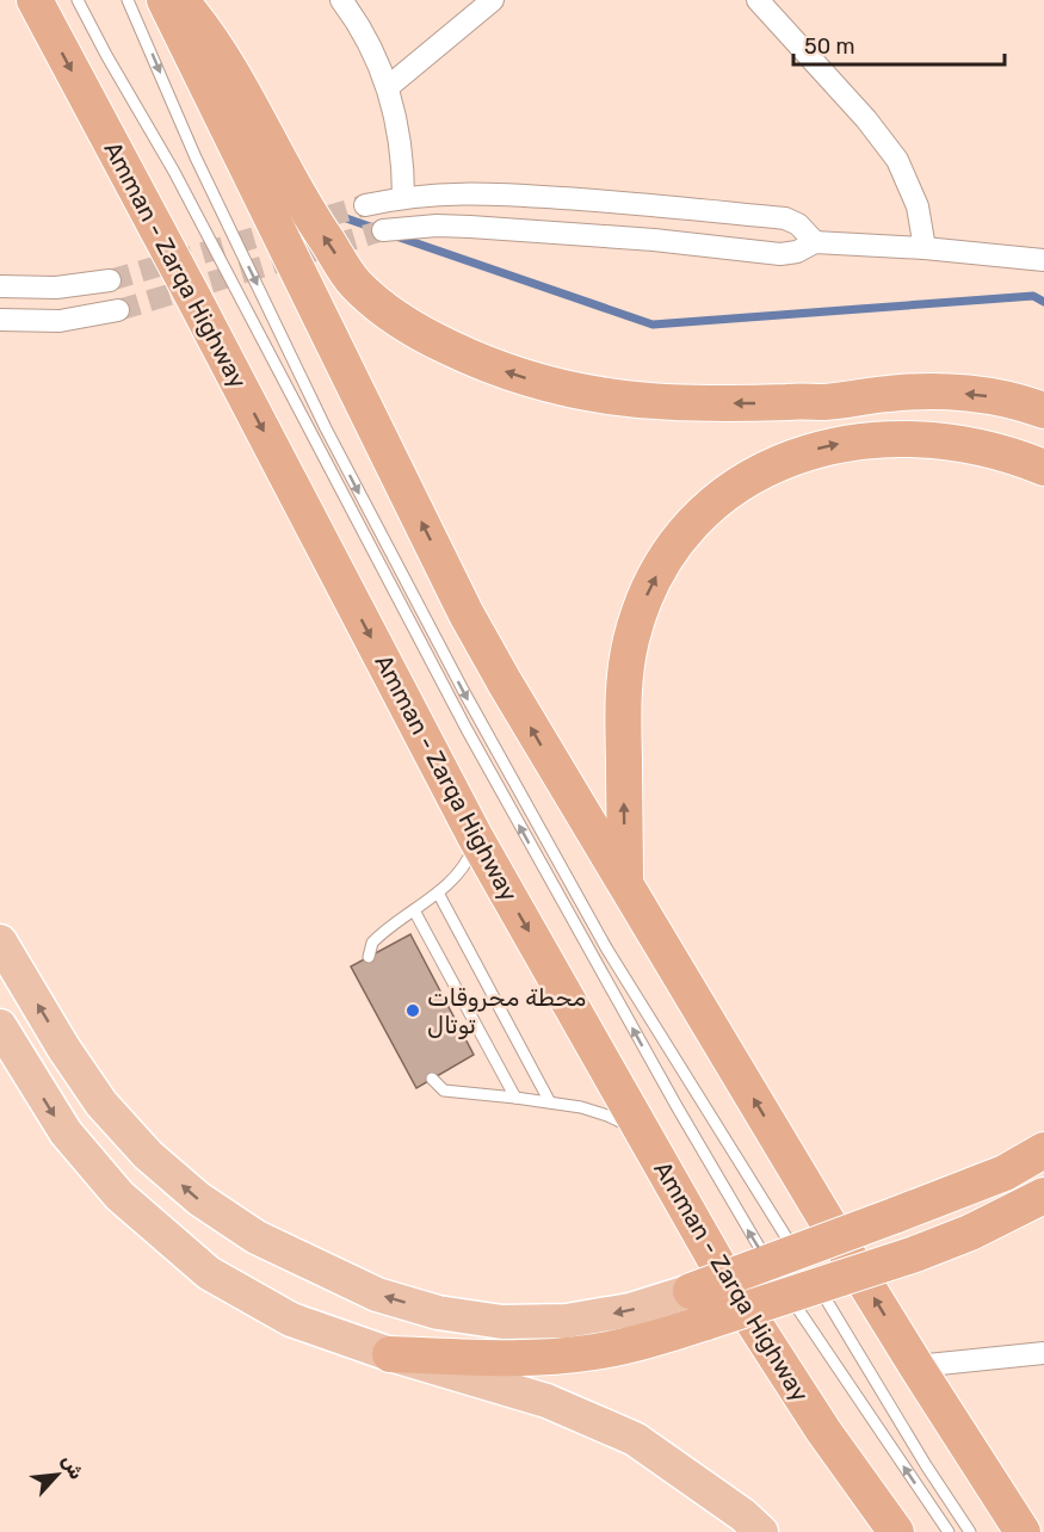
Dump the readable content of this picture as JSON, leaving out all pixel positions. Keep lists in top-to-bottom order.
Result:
{
  "streets": {
    "highway": ["Amman - Zarqa Highway"]
  },
  "places": ["محطة محروقات توتال"],
  "scale_bar": "50 m",
  "north": "top right"
}
